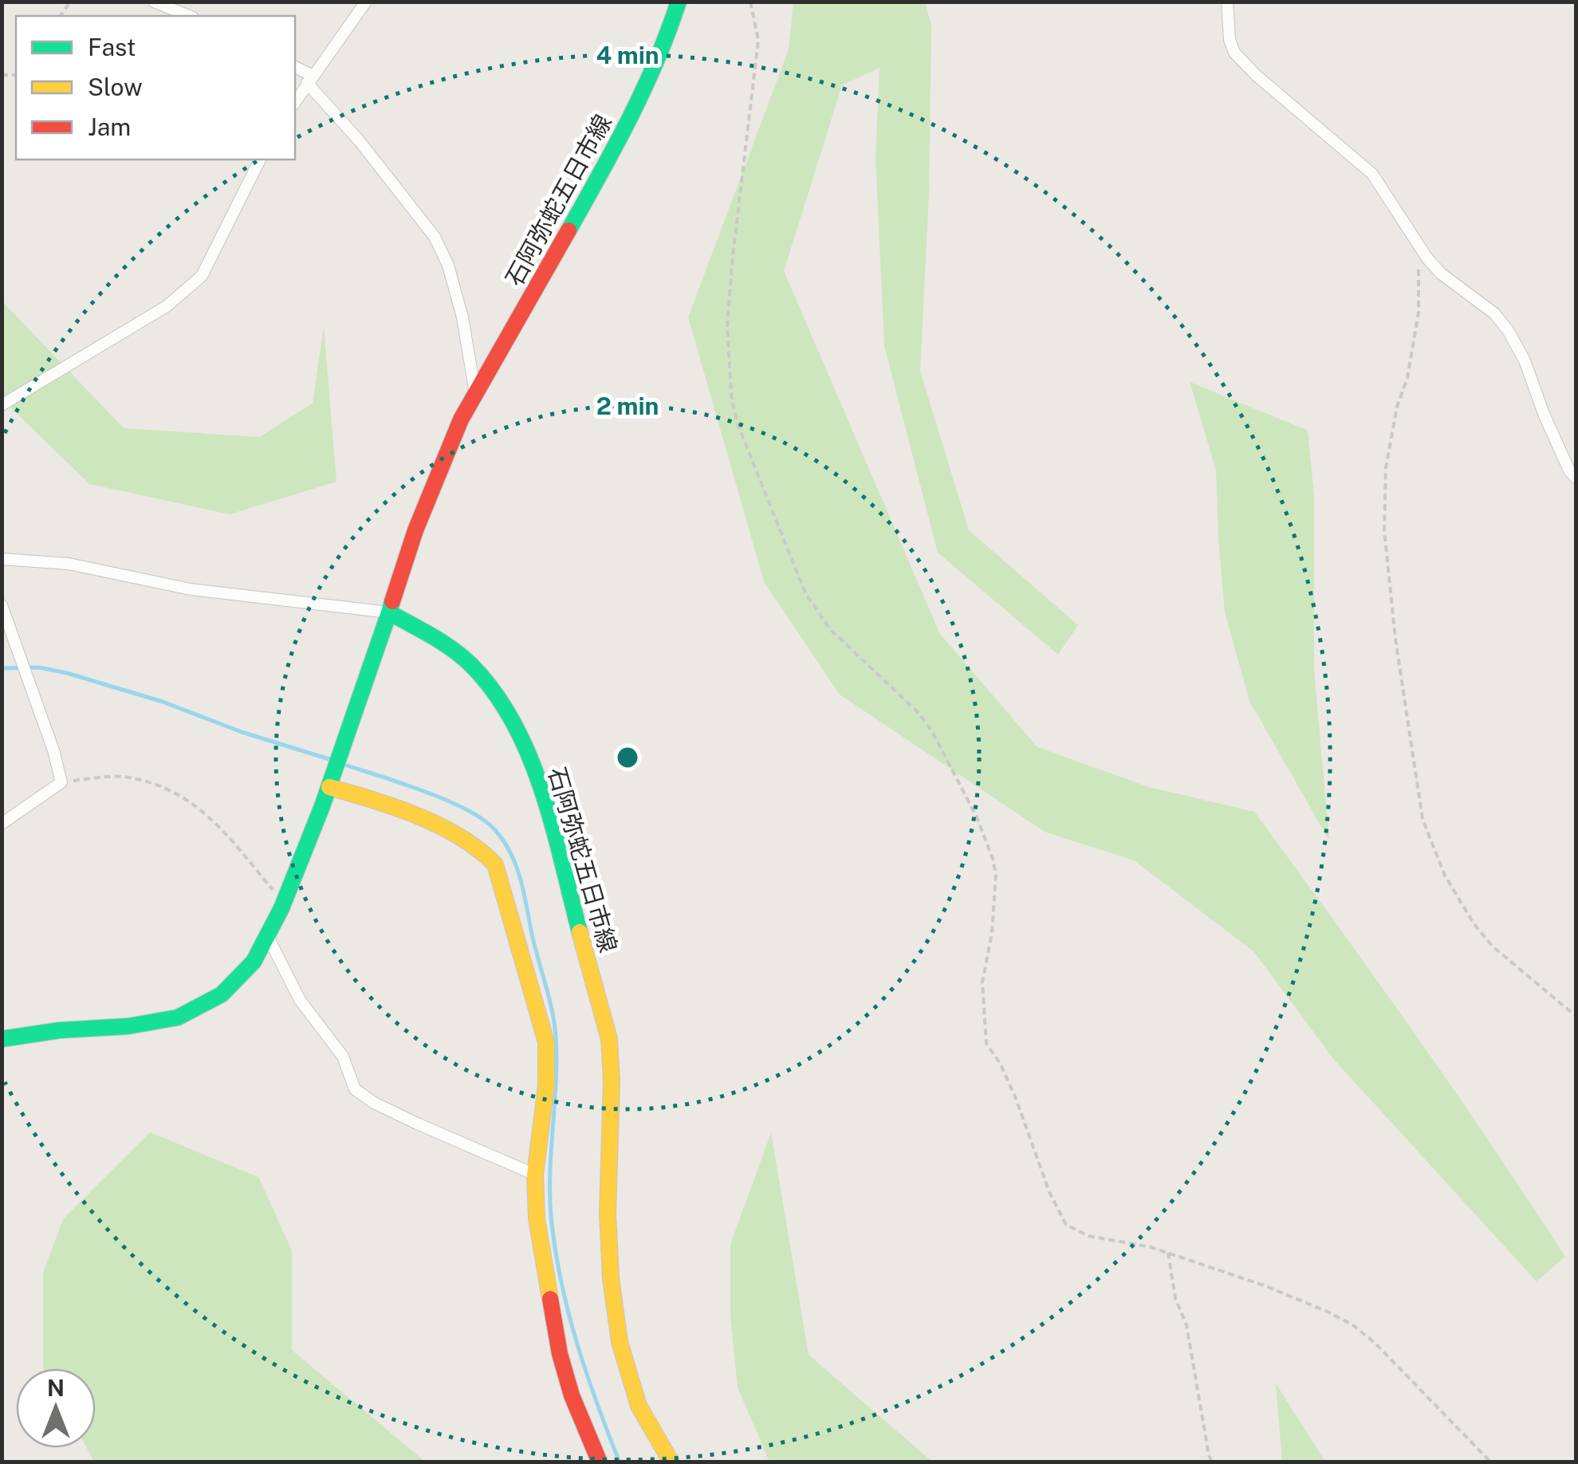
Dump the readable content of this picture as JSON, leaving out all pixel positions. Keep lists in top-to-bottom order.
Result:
{
  "streets": {
    "main road": ["石阿弥蛇五日市線"]
  },
  "legend": ["Fast", "Slow", "Jam"],
  "north": "top",
  "rings": ["4 min", "2 min"]
}
